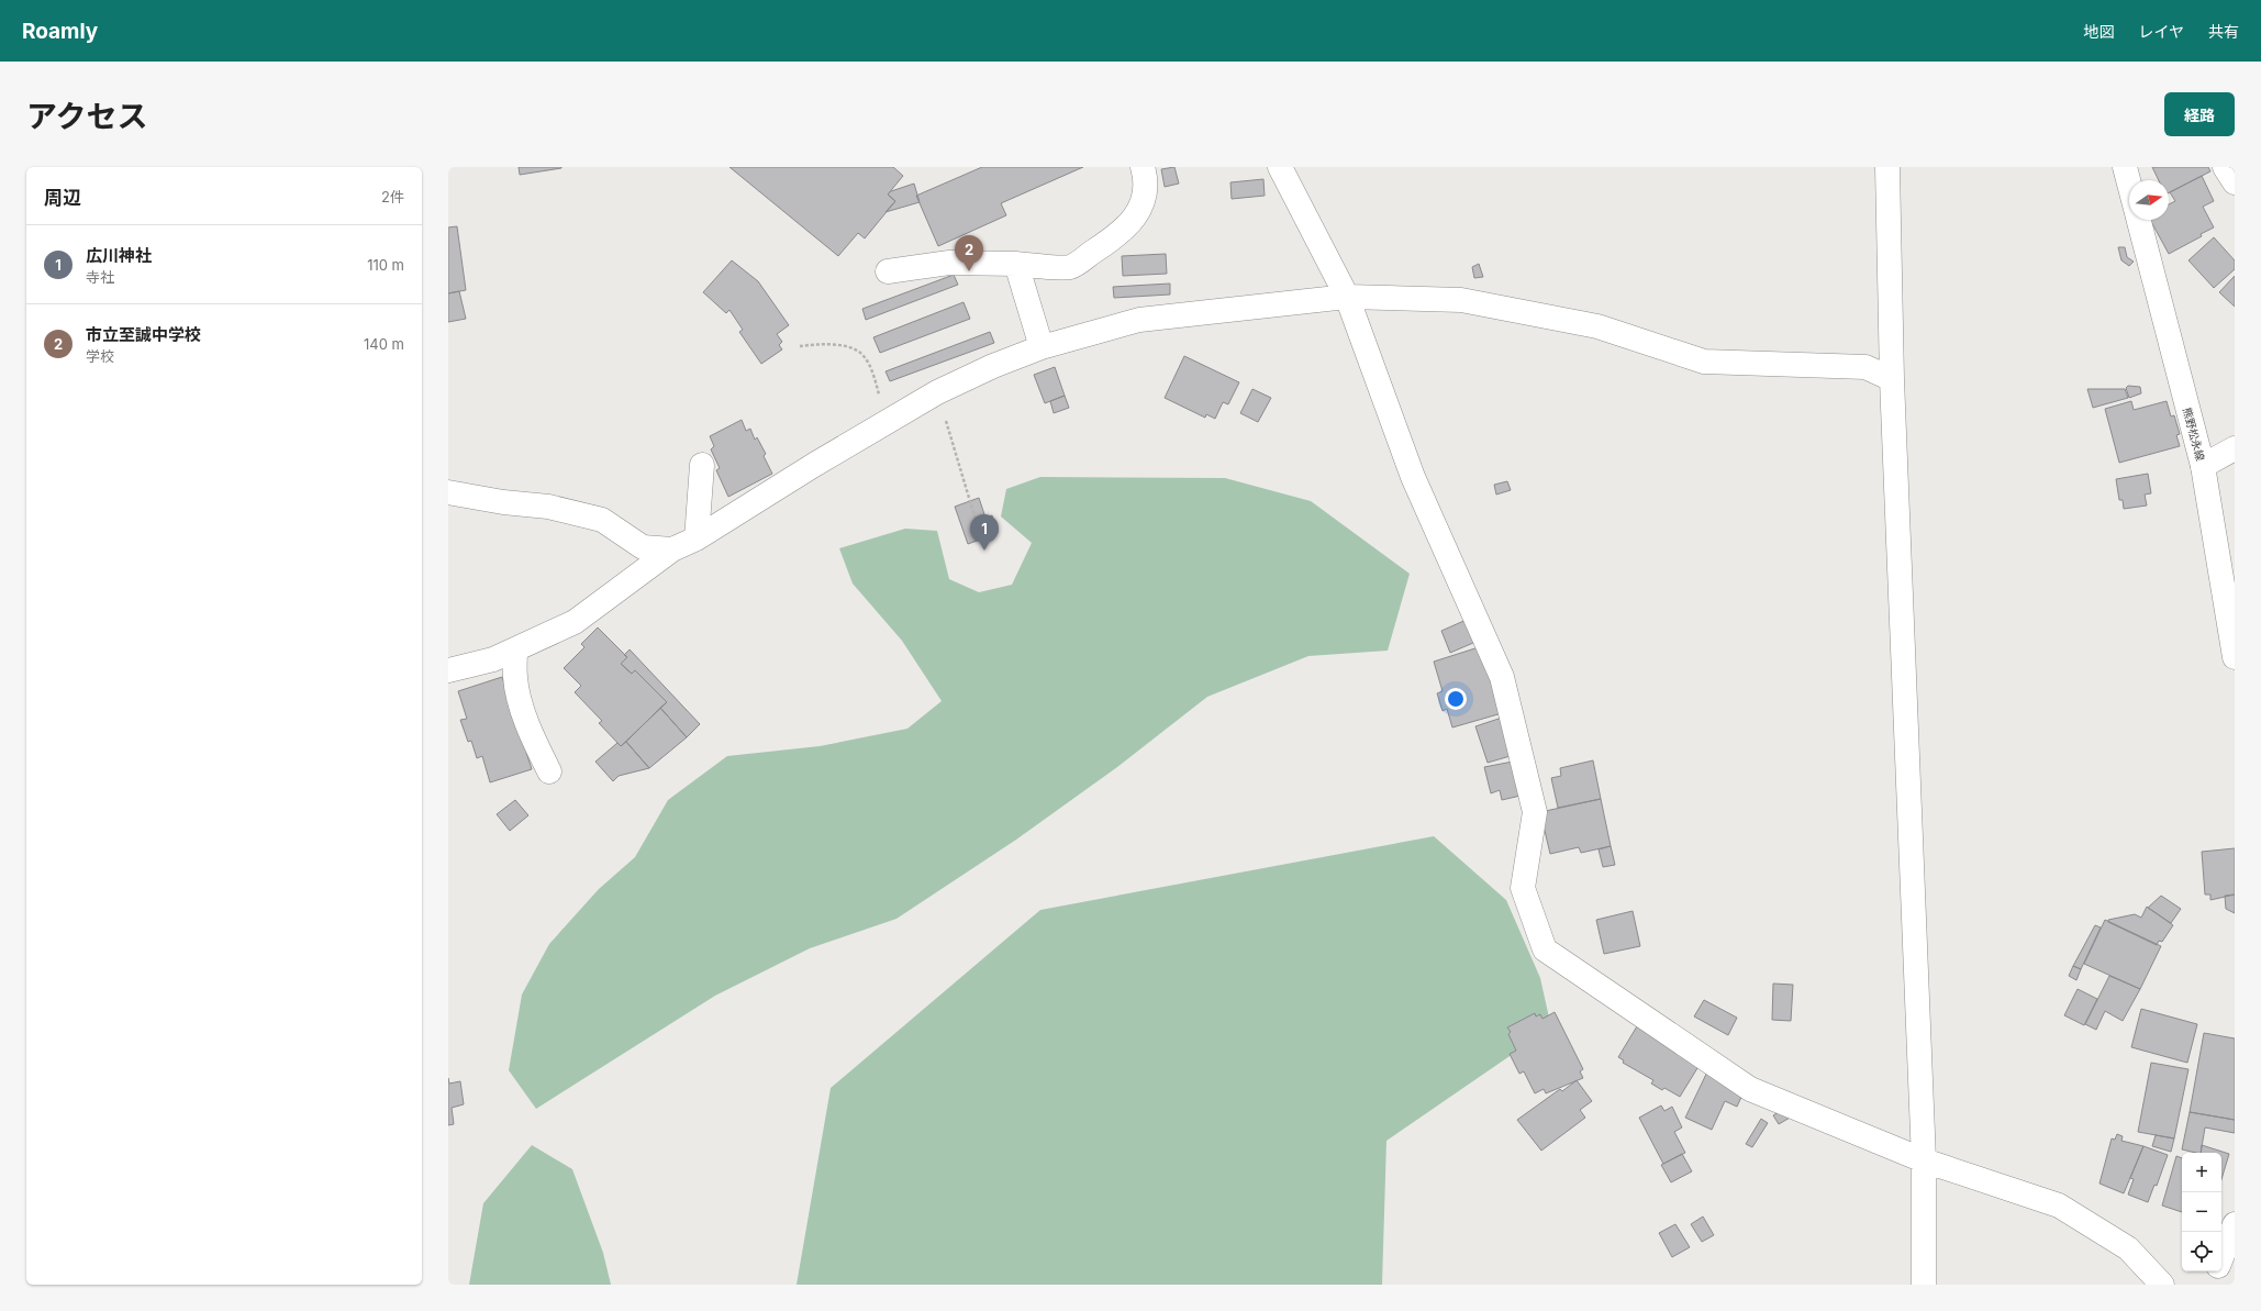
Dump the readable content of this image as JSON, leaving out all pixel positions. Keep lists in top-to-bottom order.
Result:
{
  "streets": {
    "street": ["熊野松永線"]
  },
  "north": "right",
  "page": {
    "header": "Roamly",
    "nav": ["地図", "レイヤ", "共有"],
    "title": "アクセス",
    "buttons": "経路",
    "heading": ["周辺", "2件"],
    "list": [
      {
        "mark": "1",
        "name": "広川神社",
        "note": "寺社",
        "value": "110 m"
      },
      {
        "mark": "2",
        "name": "市立至誠中学校",
        "note": "学校",
        "value": "140 m"
      }
    ],
    "pins": ["2", "1"],
    "map_buttons": ["+", "−"]
  }
}
